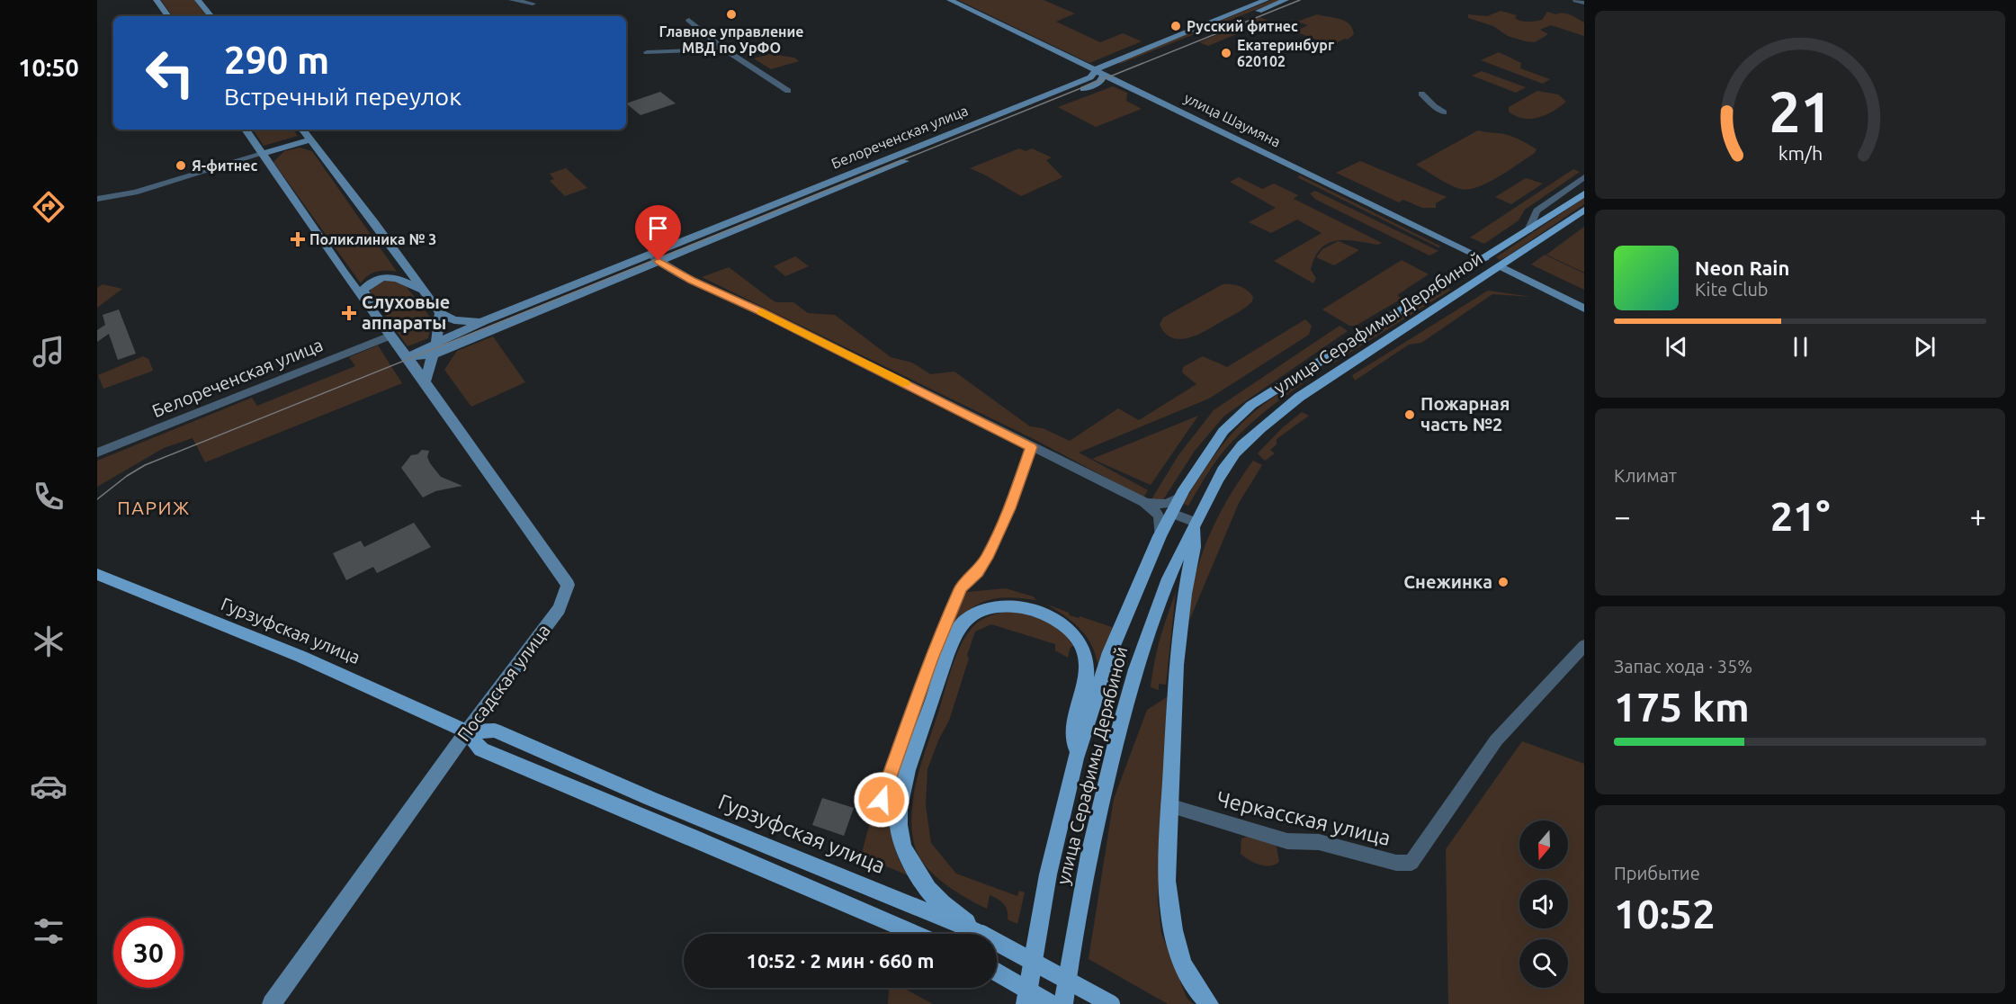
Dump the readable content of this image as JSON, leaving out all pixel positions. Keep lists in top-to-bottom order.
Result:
{
  "streets": {
    "main road": ["улица Шаумяна", "улица Серафимы Дерябиной", "Гурзуфская улица"],
    "street": ["Белореченская улица", "Посадская улица", "Черкасская улица"]
  },
  "crossings": [
    ["улица Шаумяна", "Белореченская улица"],
    ["улица Шаумяна", "улица Серафимы Дерябиной"],
    ["Белореченская улица", "Посадская улица"],
    ["Гурзуфская улица", "Посадская улица"]
  ],
  "districts": ["ПАРИЖ"],
  "places": {
    "other": [
      "Главное управление МВД по УрФО",
      "Русский фитнес",
      "Екатеринбург 620102",
      "Я-фитнес",
      "Пожарная часть №2",
      "Снежинка"
    ],
    "health": ["Поликлиника № 3", "Слуховые аппараты"]
  },
  "north": "bottom",
  "page": {
    "tabs": "10:50",
    "turn": ["290 m", "Встречный переулок"],
    "song": ["Neon Rain", "Kite Club"],
    "tile": [
      "Климат",
      ["Запас хода · 35%", "175 km"],
      ["Прибытие", "10:52"]
    ],
    "heat": ["−", "21°", "+"],
    "limit": "30",
    "trip": "10:52 · 2 мин · 660 m",
    "gauge": ["21", "km/h"]
  }
}
